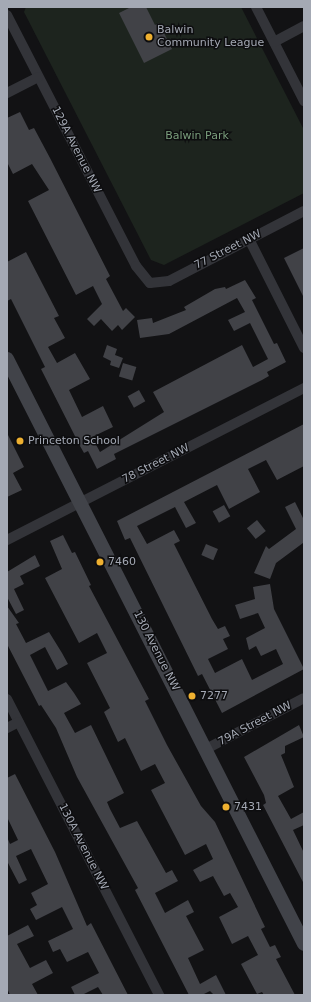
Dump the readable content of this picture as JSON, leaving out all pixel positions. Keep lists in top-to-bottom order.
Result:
{
  "streets": {
    "street": [
      "129A Avenue NW",
      "77 Street NW",
      "78 Street NW",
      "130 Avenue NW",
      "79A Street NW",
      "130A Avenue NW"
    ]
  },
  "crossings": [
    ["129A Avenue NW", "77 Street NW"],
    ["78 Street NW", "130 Avenue NW"],
    ["130 Avenue NW", "79A Street NW"]
  ],
  "parks": ["Balwin Park"],
  "places": [
    "Balwin Community League",
    "Princeton School",
    "7460",
    "7277",
    "7431"
  ]
}
